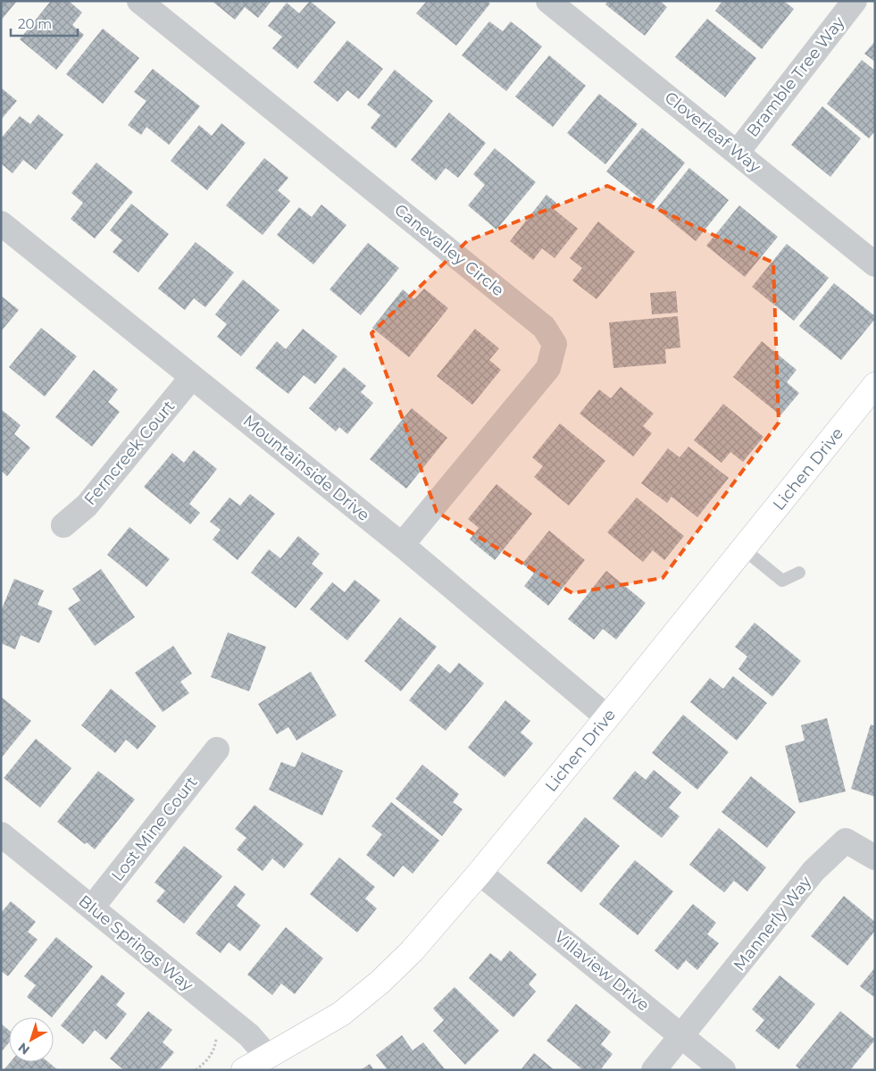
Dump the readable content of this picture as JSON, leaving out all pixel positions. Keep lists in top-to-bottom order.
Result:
{
  "streets": {
    "street": [
      "Bramble Tree Way",
      "Cloverleaf Way",
      "Canevalley Circle",
      "Ferncreek Court",
      "Mountainside Drive",
      "Lichen Drive",
      "Lost Mine Court",
      "Mannerly Way",
      "Blue Springs Way",
      "Villaview Drive"
    ]
  },
  "crossings": [
    ["Bramble Tree Way", "Cloverleaf Way"],
    ["Canevalley Circle", "Mountainside Drive"],
    ["Ferncreek Court", "Mountainside Drive"],
    ["Mountainside Drive", "Lichen Drive"],
    ["Lichen Drive", "Blue Springs Way"],
    ["Lichen Drive", "Villaview Drive"],
    ["Lost Mine Court", "Blue Springs Way"],
    ["Mannerly Way", "Villaview Drive"]
  ],
  "scale_bar": "20 m",
  "north": "bottom left"
}
